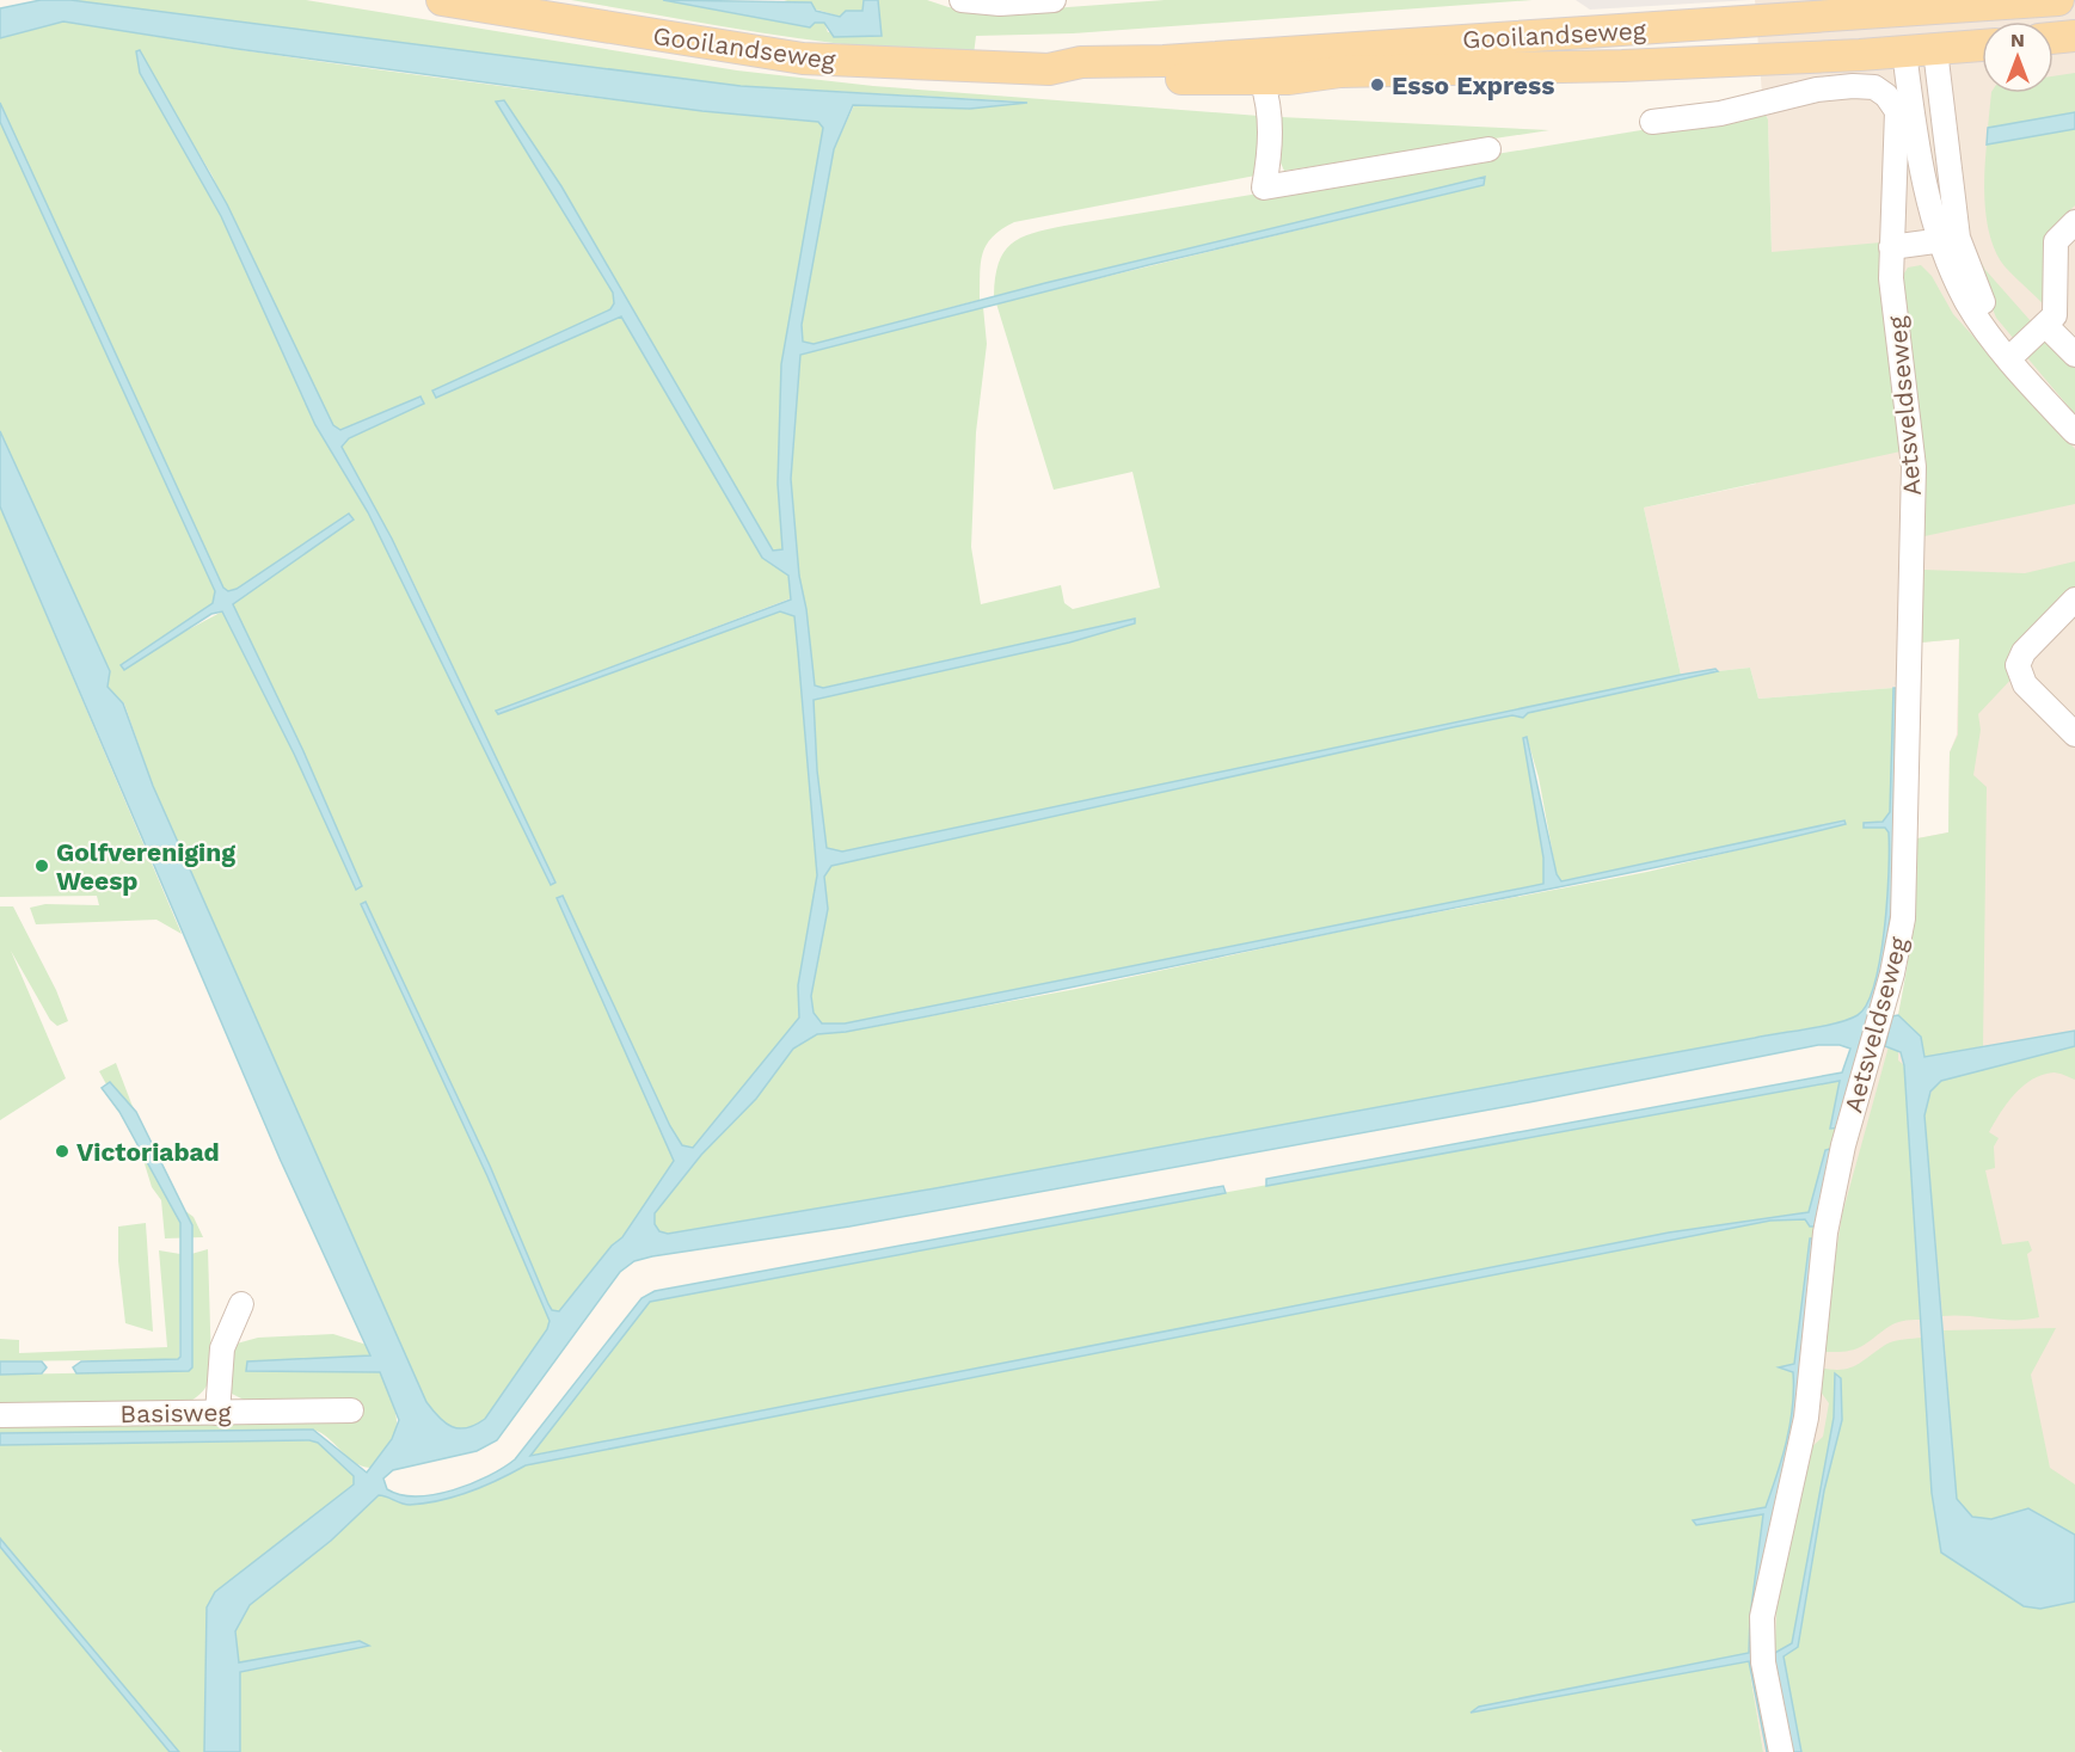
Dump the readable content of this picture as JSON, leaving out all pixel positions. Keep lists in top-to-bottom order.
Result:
{
  "streets": {
    "main road": ["Gooilandseweg"],
    "street": ["Aetsveldseweg", "Basisweg"]
  },
  "places": ["Esso Express", "Golfvereniging Weesp", "Victoriabad"],
  "north": "top"
}
